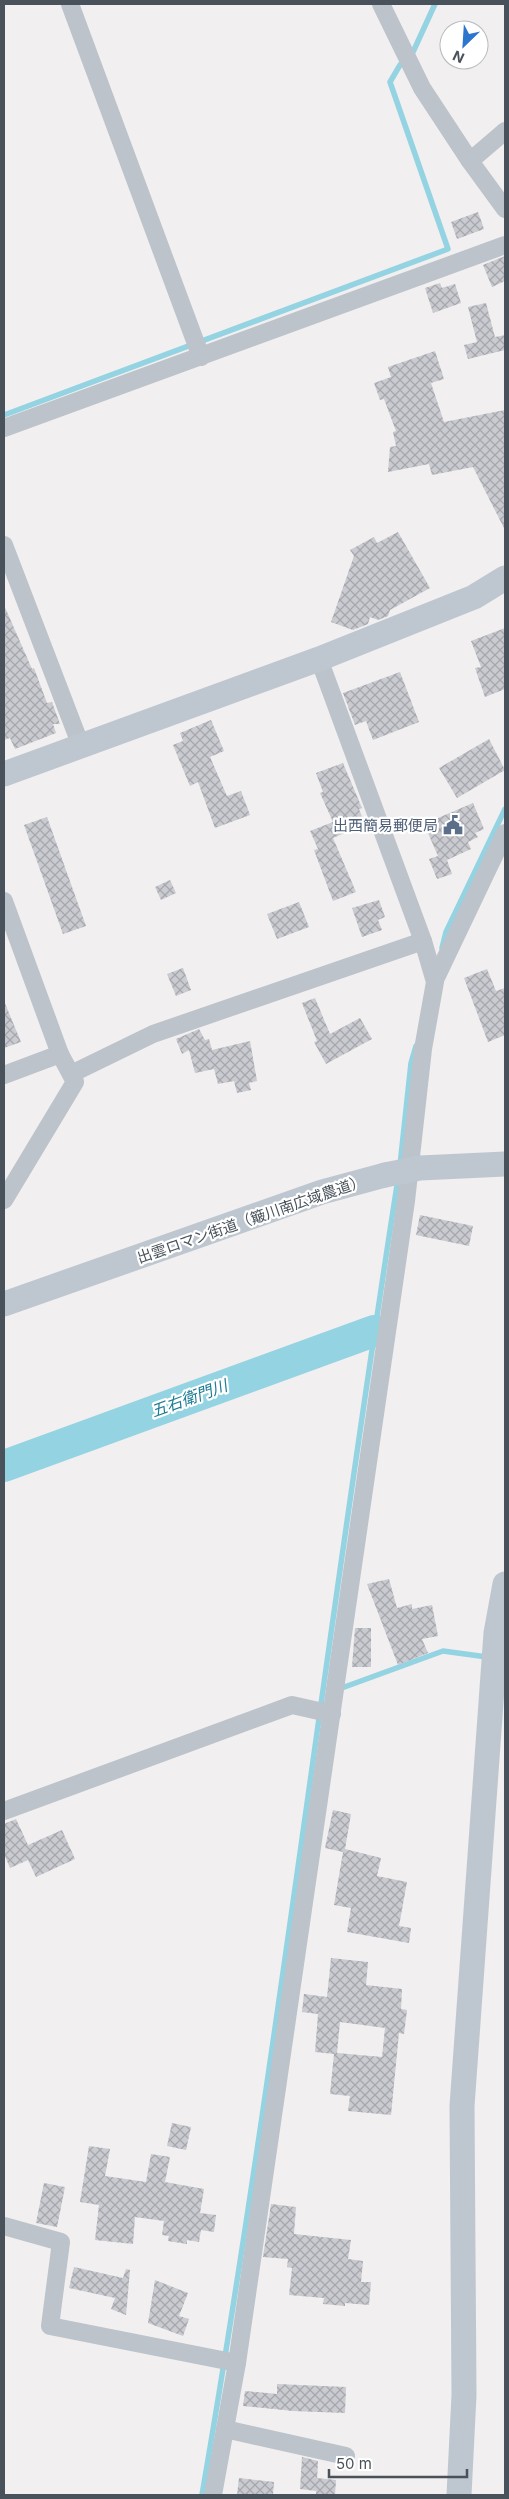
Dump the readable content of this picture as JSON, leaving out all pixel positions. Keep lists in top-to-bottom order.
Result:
{
  "streets": {
    "street": ["出雲ロマン街道（簸川南広域農道）"]
  },
  "water": ["五右衛門川"],
  "places": {
    "public building": ["出西簡易郵便局"]
  },
  "scale_bar": "50 m",
  "north": "bottom left"
}
